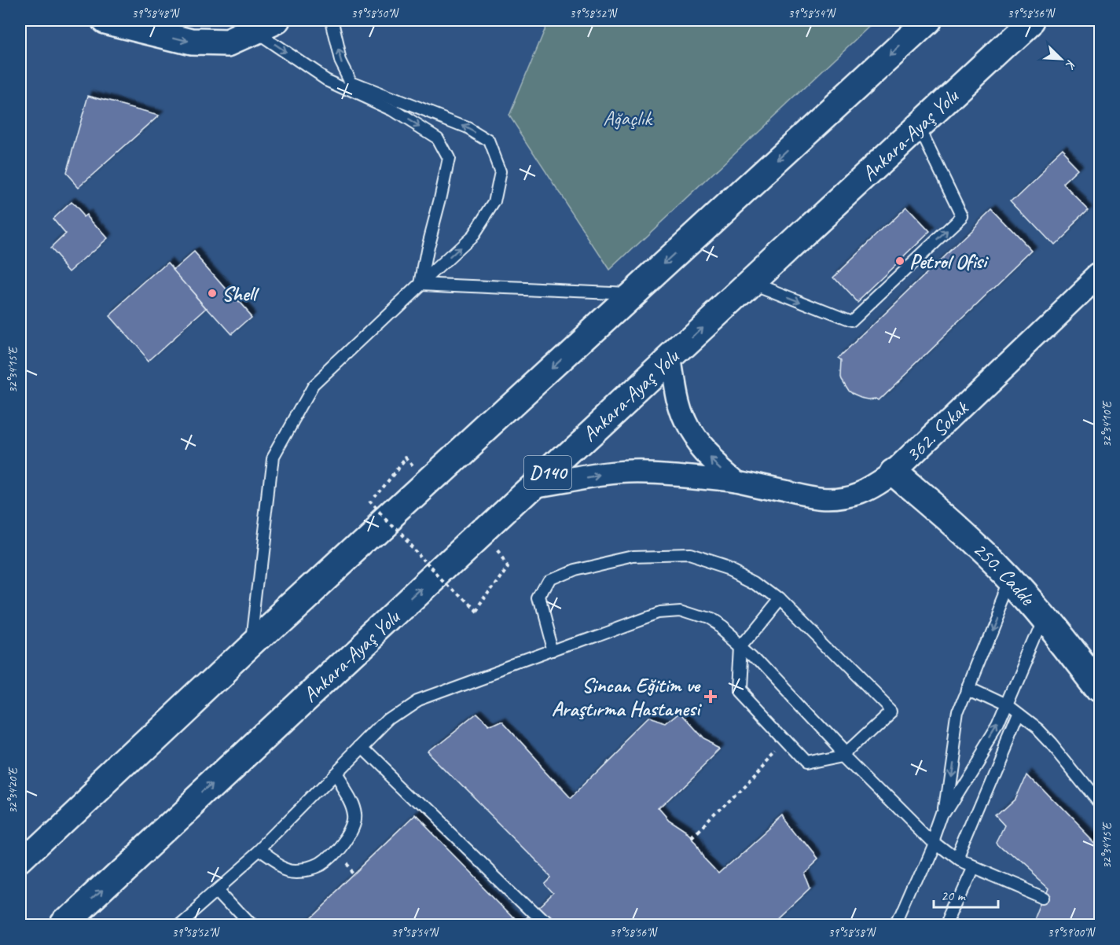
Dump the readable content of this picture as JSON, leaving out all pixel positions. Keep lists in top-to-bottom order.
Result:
{
  "streets": {
    "main road": ["Ankara-Ayaş Yolu", "D140", "250. Cadde"],
    "street": ["362. Sokak"]
  },
  "crossings": [
    ["Ankara-Ayaş Yolu", "362. Sokak"],
    ["362. Sokak", "250. Cadde"]
  ],
  "parks": ["Ağaçlık"],
  "places": {
    "other": ["Petrol Ofisi", "Shell"],
    "health": ["Sincan Eğitim ve Araştırma Hastanesi"]
  },
  "scale_bar": "20 m",
  "north": "bottom right",
  "coordinates": [
    "39°58'48\"N",
    "39°58'50\"N",
    "39°58'52\"N",
    "39°58'54\"N",
    "39°58'56\"N",
    "32°34'15\"E",
    "32°34'10\"E",
    "32°34'20\"E",
    "39°58'58\"N",
    "39°59'00\"N"
  ]
}
